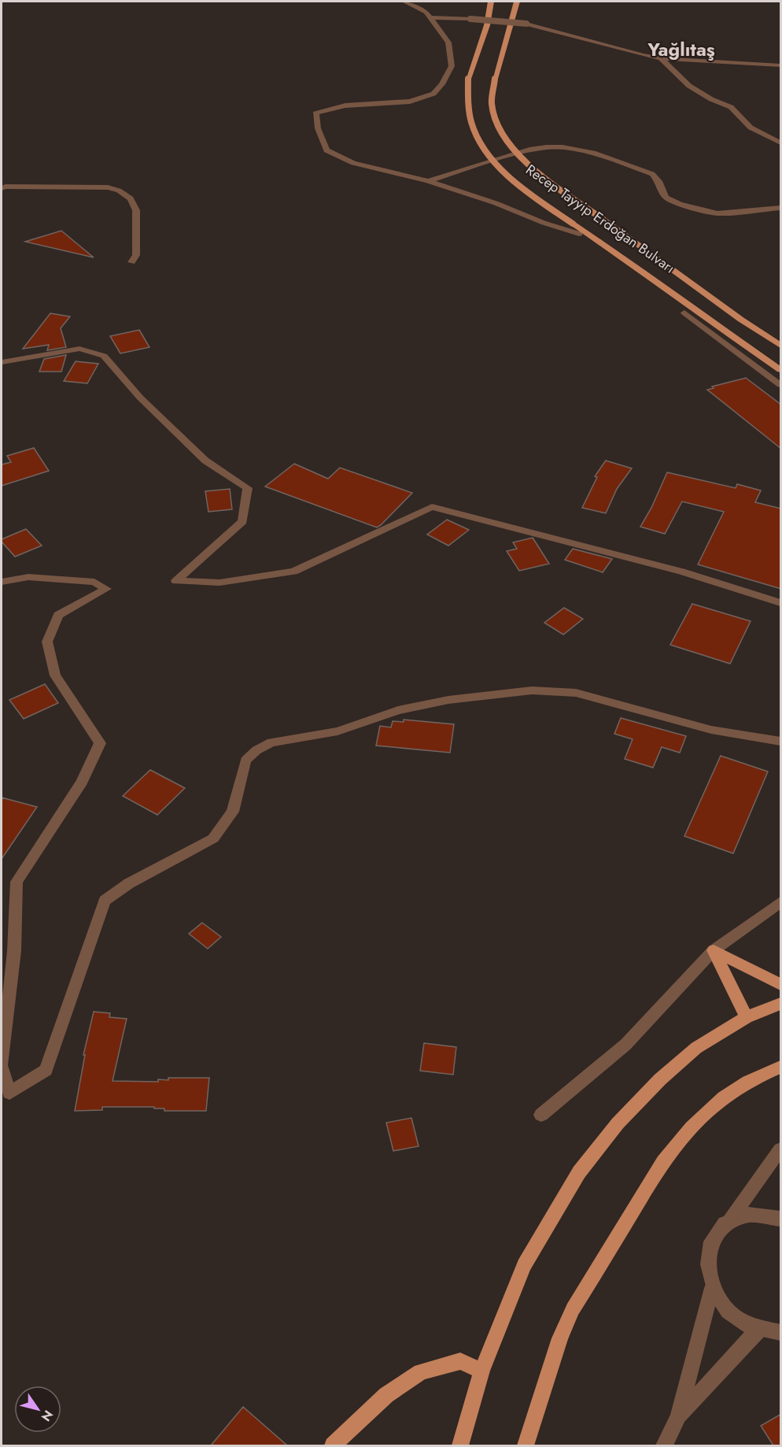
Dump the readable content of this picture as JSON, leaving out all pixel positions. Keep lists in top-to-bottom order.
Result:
{
  "streets": {
    "main road": ["Recep Tayyip Erdoğan Bulvarı"]
  },
  "districts": ["Yağlıtaş"],
  "north": "bottom right"
}
